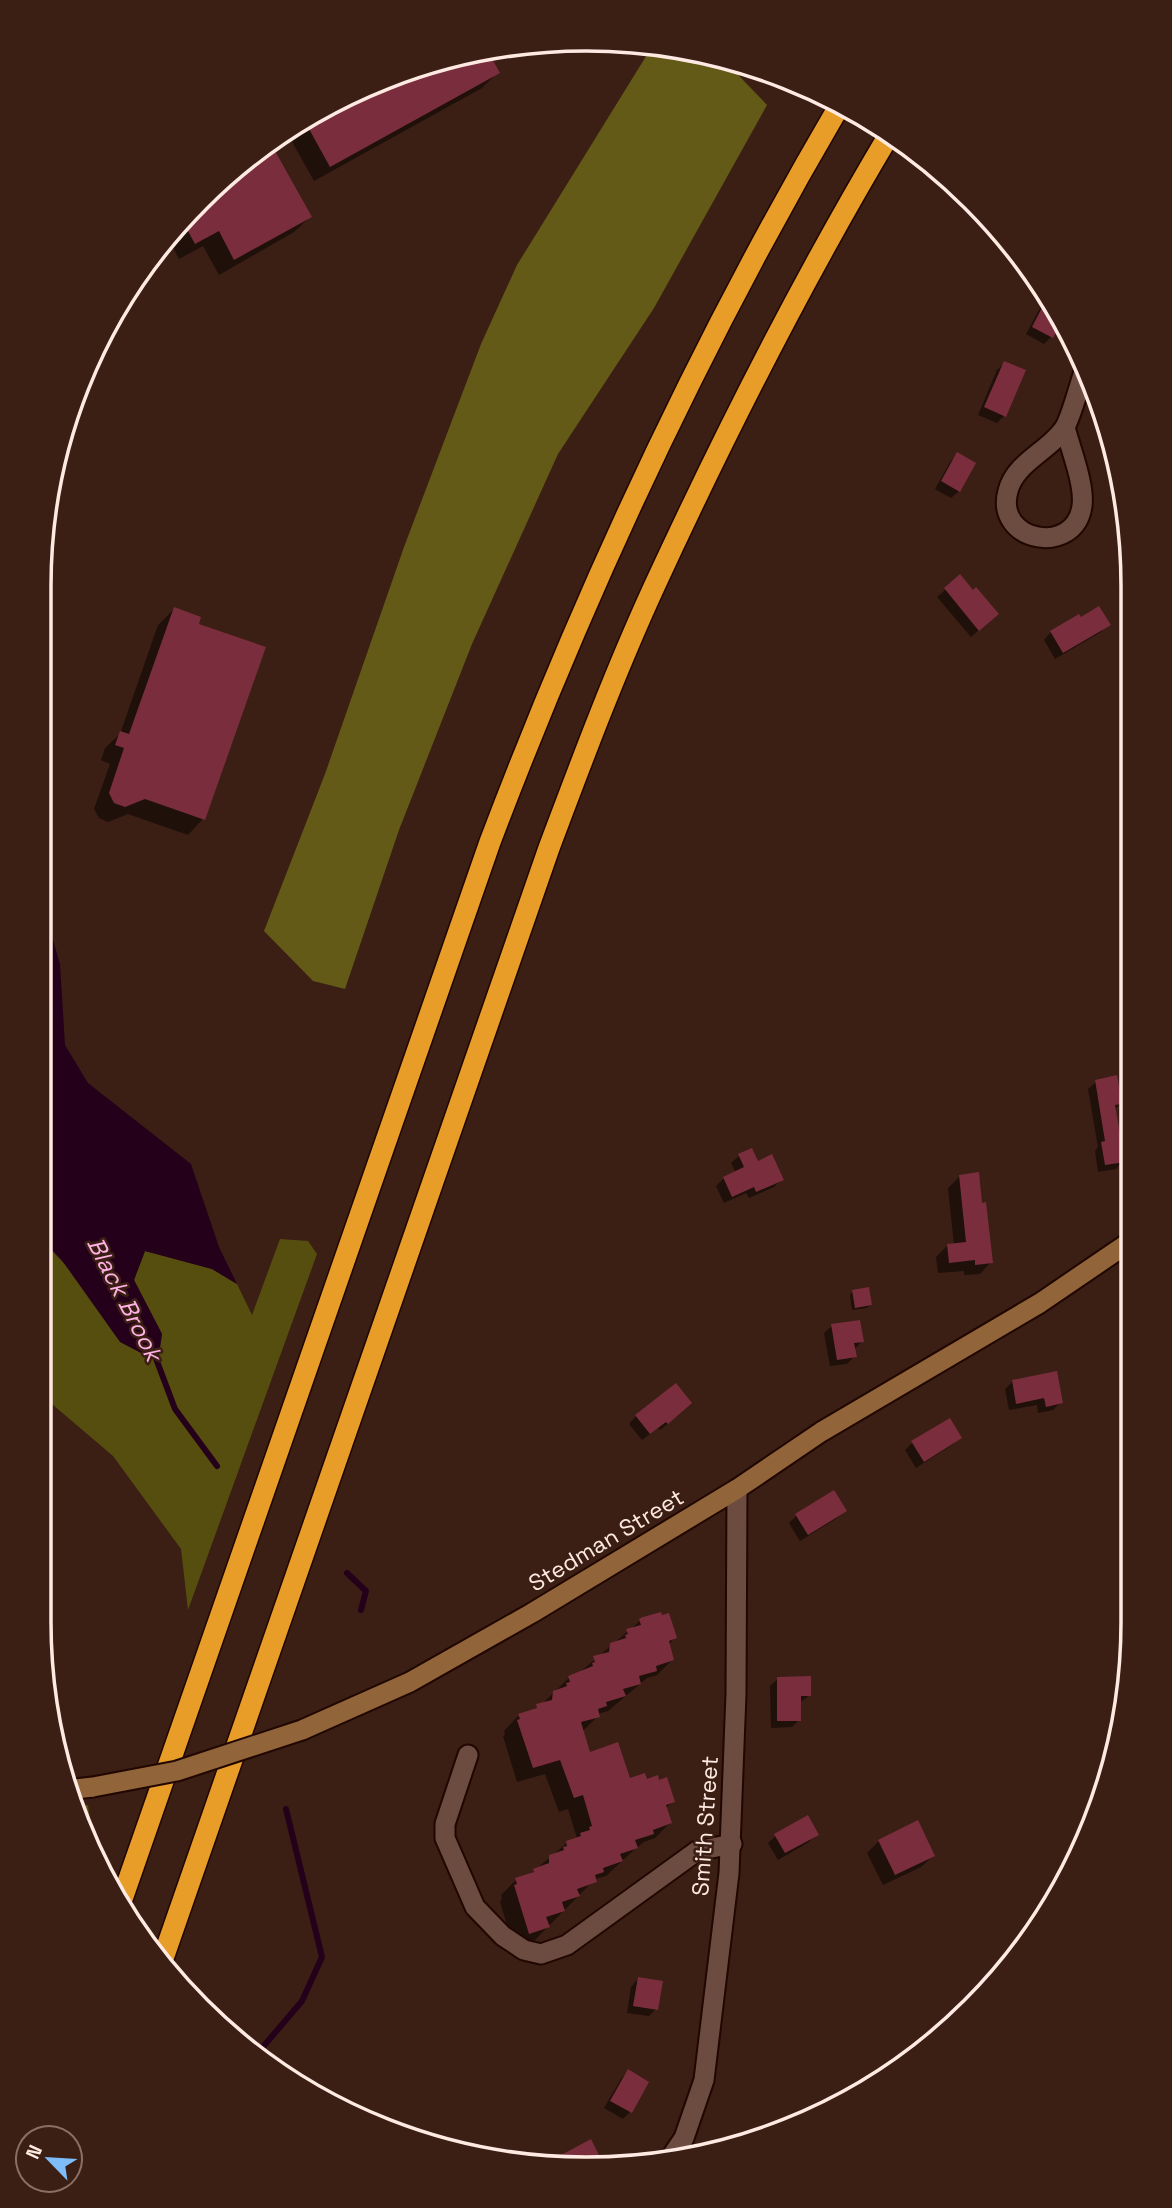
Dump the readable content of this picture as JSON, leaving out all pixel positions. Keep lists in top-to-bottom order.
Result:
{
  "streets": {
    "main road": ["Stedman Street"],
    "street": ["Smith Street"]
  },
  "crossings": [
    ["Stedman Street", "Smith Street"]
  ],
  "water": ["Black Brook"],
  "north": "top left"
}
